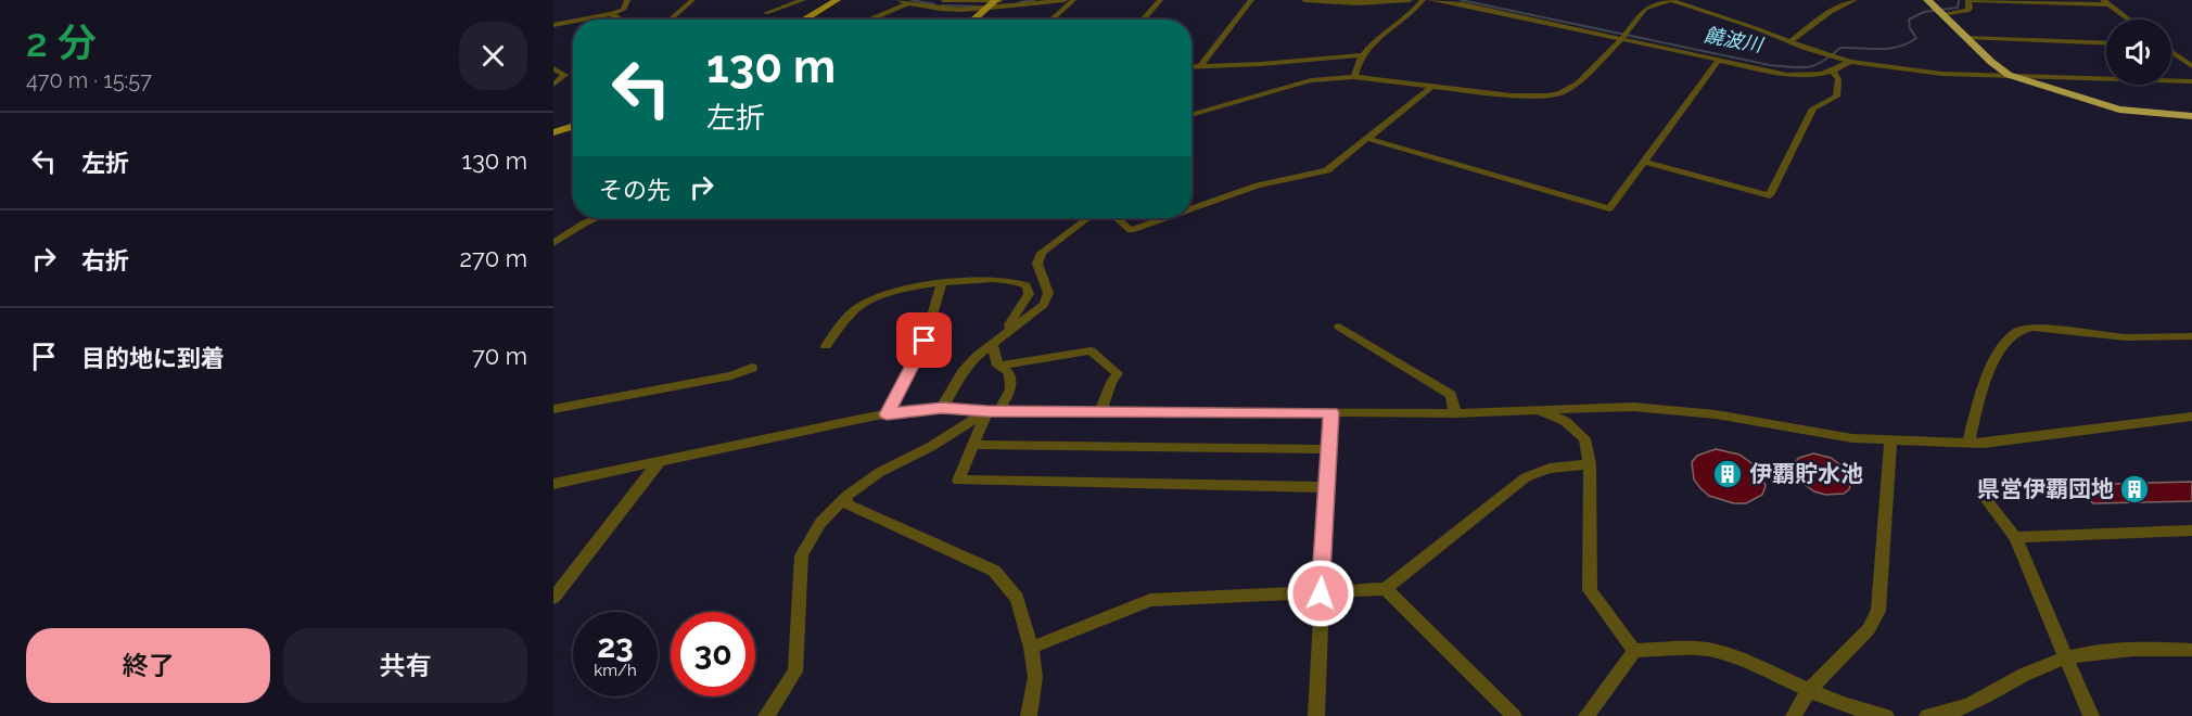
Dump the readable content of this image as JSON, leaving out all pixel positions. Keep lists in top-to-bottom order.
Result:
{
  "water": ["饒波川"],
  "places": {
    "building": ["伊覇貯水池", "県営伊覇団地"]
  },
  "page": {
    "heading": ["2 分", "470 m · 15:57"],
    "turn": ["130 m", "左折"],
    "list": [
      {
        "name": "左折",
        "value": "130 m"
      },
      {
        "name": "右折",
        "value": "270 m"
      },
      {
        "name": "目的地に到着",
        "value": "70 m"
      }
    ],
    "then": "その先",
    "speed": "23 km/h",
    "limit": "30",
    "buttons": ["終了", "共有"]
  }
}
